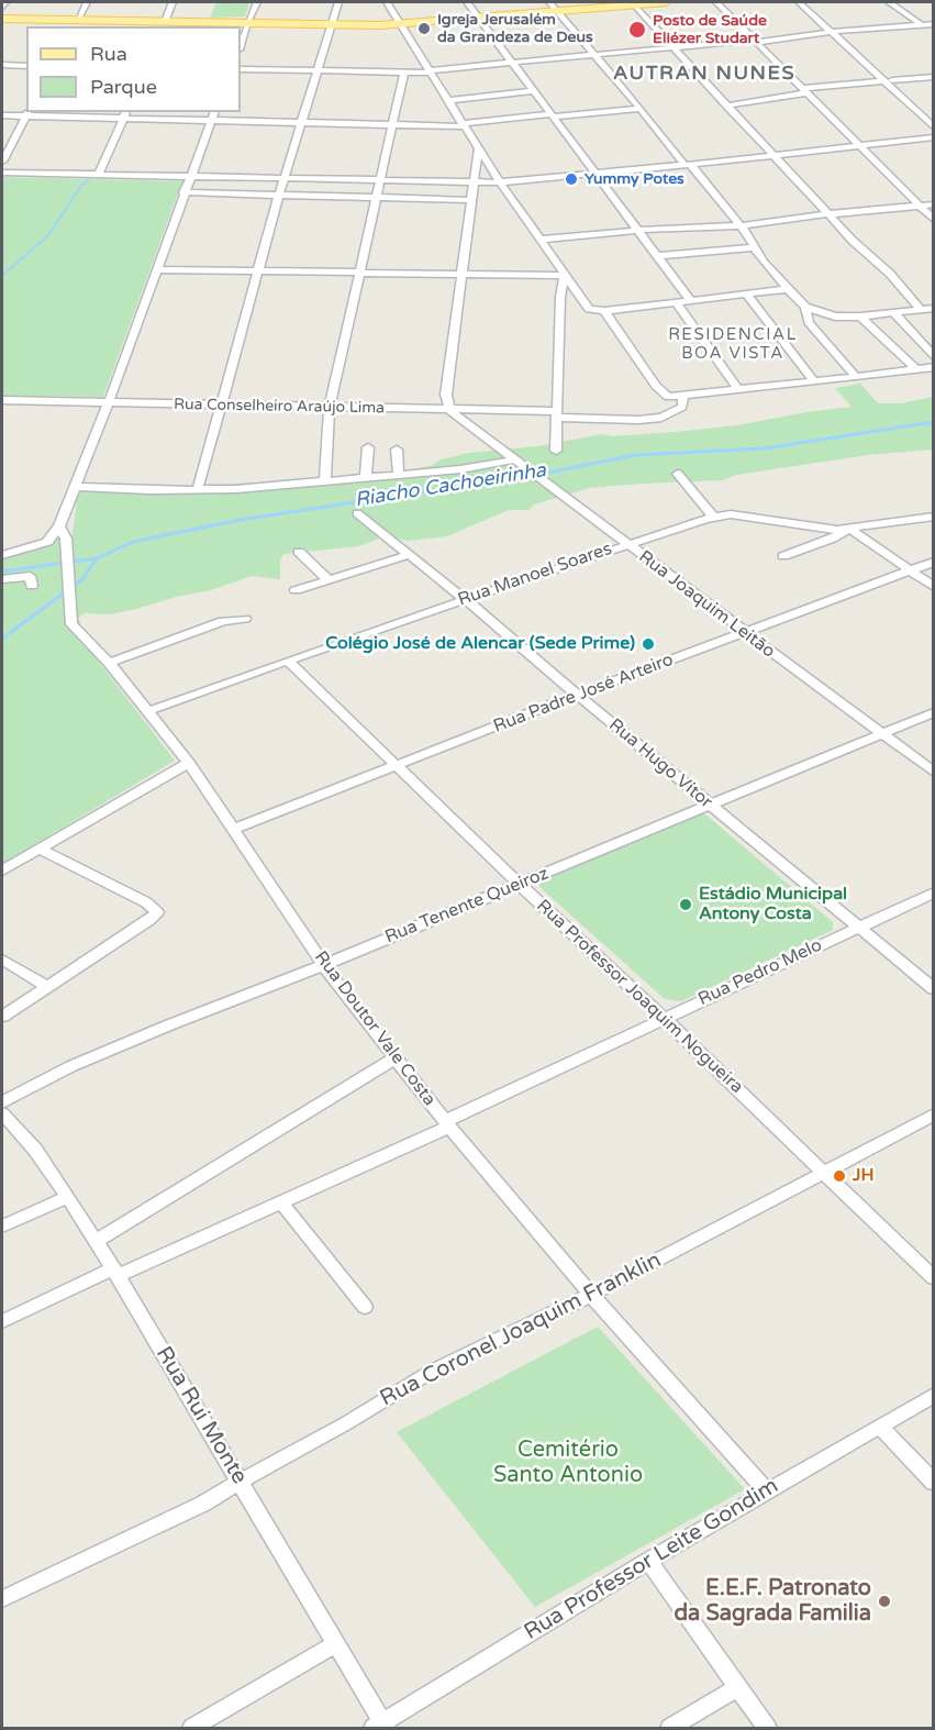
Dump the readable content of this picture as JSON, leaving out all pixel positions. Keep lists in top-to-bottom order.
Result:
{
  "streets": {
    "street": [
      "Rua Conselheiro Araújo Lima",
      "Rua Manoel Soares",
      "Rua Joaquim Leitão",
      "Rua Padre José Arteiro",
      "Rua Hugo Vítor",
      "Rua Tenente Queiroz",
      "Rua Pedro Melo",
      "Rua Professor Joaquim Nogueira",
      "Rua Doutor Vale Costa",
      "Rua Coronel Joaquim Franklin",
      "Rua Rui Monte",
      "Rua Professor Leite Gondim"
    ]
  },
  "crossings": [
    ["Rua Conselheiro Araújo Lima", "Rua Joaquim Leitão"],
    ["Rua Manoel Soares", "Rua Joaquim Leitão"],
    ["Rua Manoel Soares", "Rua Hugo Vítor"],
    ["Rua Manoel Soares", "Rua Professor Joaquim Nogueira"],
    ["Rua Manoel Soares", "Rua Doutor Vale Costa"],
    ["Rua Joaquim Leitão", "Rua Padre José Arteiro"],
    ["Rua Joaquim Leitão", "Rua Tenente Queiroz"],
    ["Rua Padre José Arteiro", "Rua Hugo Vítor"],
    ["Rua Padre José Arteiro", "Rua Professor Joaquim Nogueira"],
    ["Rua Padre José Arteiro", "Rua Doutor Vale Costa"],
    ["Rua Hugo Vítor", "Rua Tenente Queiroz"],
    ["Rua Hugo Vítor", "Rua Pedro Melo"],
    ["Rua Tenente Queiroz", "Rua Professor Joaquim Nogueira"],
    ["Rua Tenente Queiroz", "Rua Doutor Vale Costa"],
    ["Rua Pedro Melo", "Rua Professor Joaquim Nogueira"],
    ["Rua Pedro Melo", "Rua Doutor Vale Costa"],
    ["Rua Pedro Melo", "Rua Rui Monte"],
    ["Rua Professor Joaquim Nogueira", "Rua Coronel Joaquim Franklin"],
    ["Rua Doutor Vale Costa", "Rua Coronel Joaquim Franklin"],
    ["Rua Doutor Vale Costa", "Rua Professor Leite Gondim"],
    ["Rua Coronel Joaquim Franklin", "Rua Rui Monte"],
    ["Rua Rui Monte", "Rua Professor Leite Gondim"]
  ],
  "districts": ["AUTRAN NUNES", "RESIDENCIAL BOA VISTA"],
  "water": ["Riacho Cachoeirinha"],
  "parks": ["Cemitério Santo Antonio"],
  "places": [
    "Igreja Jerusalém da Grandeza de Deus",
    "Posto de Saúde Eliézer Studart",
    "Yummy Potes",
    "Colégio José de Alencar (Sede Prime)",
    "Estádio Municipal Antony Costa",
    "JH",
    "E.E.F. Patronato da Sagrada Familia"
  ],
  "legend": ["Rua", "Parque"]
}
